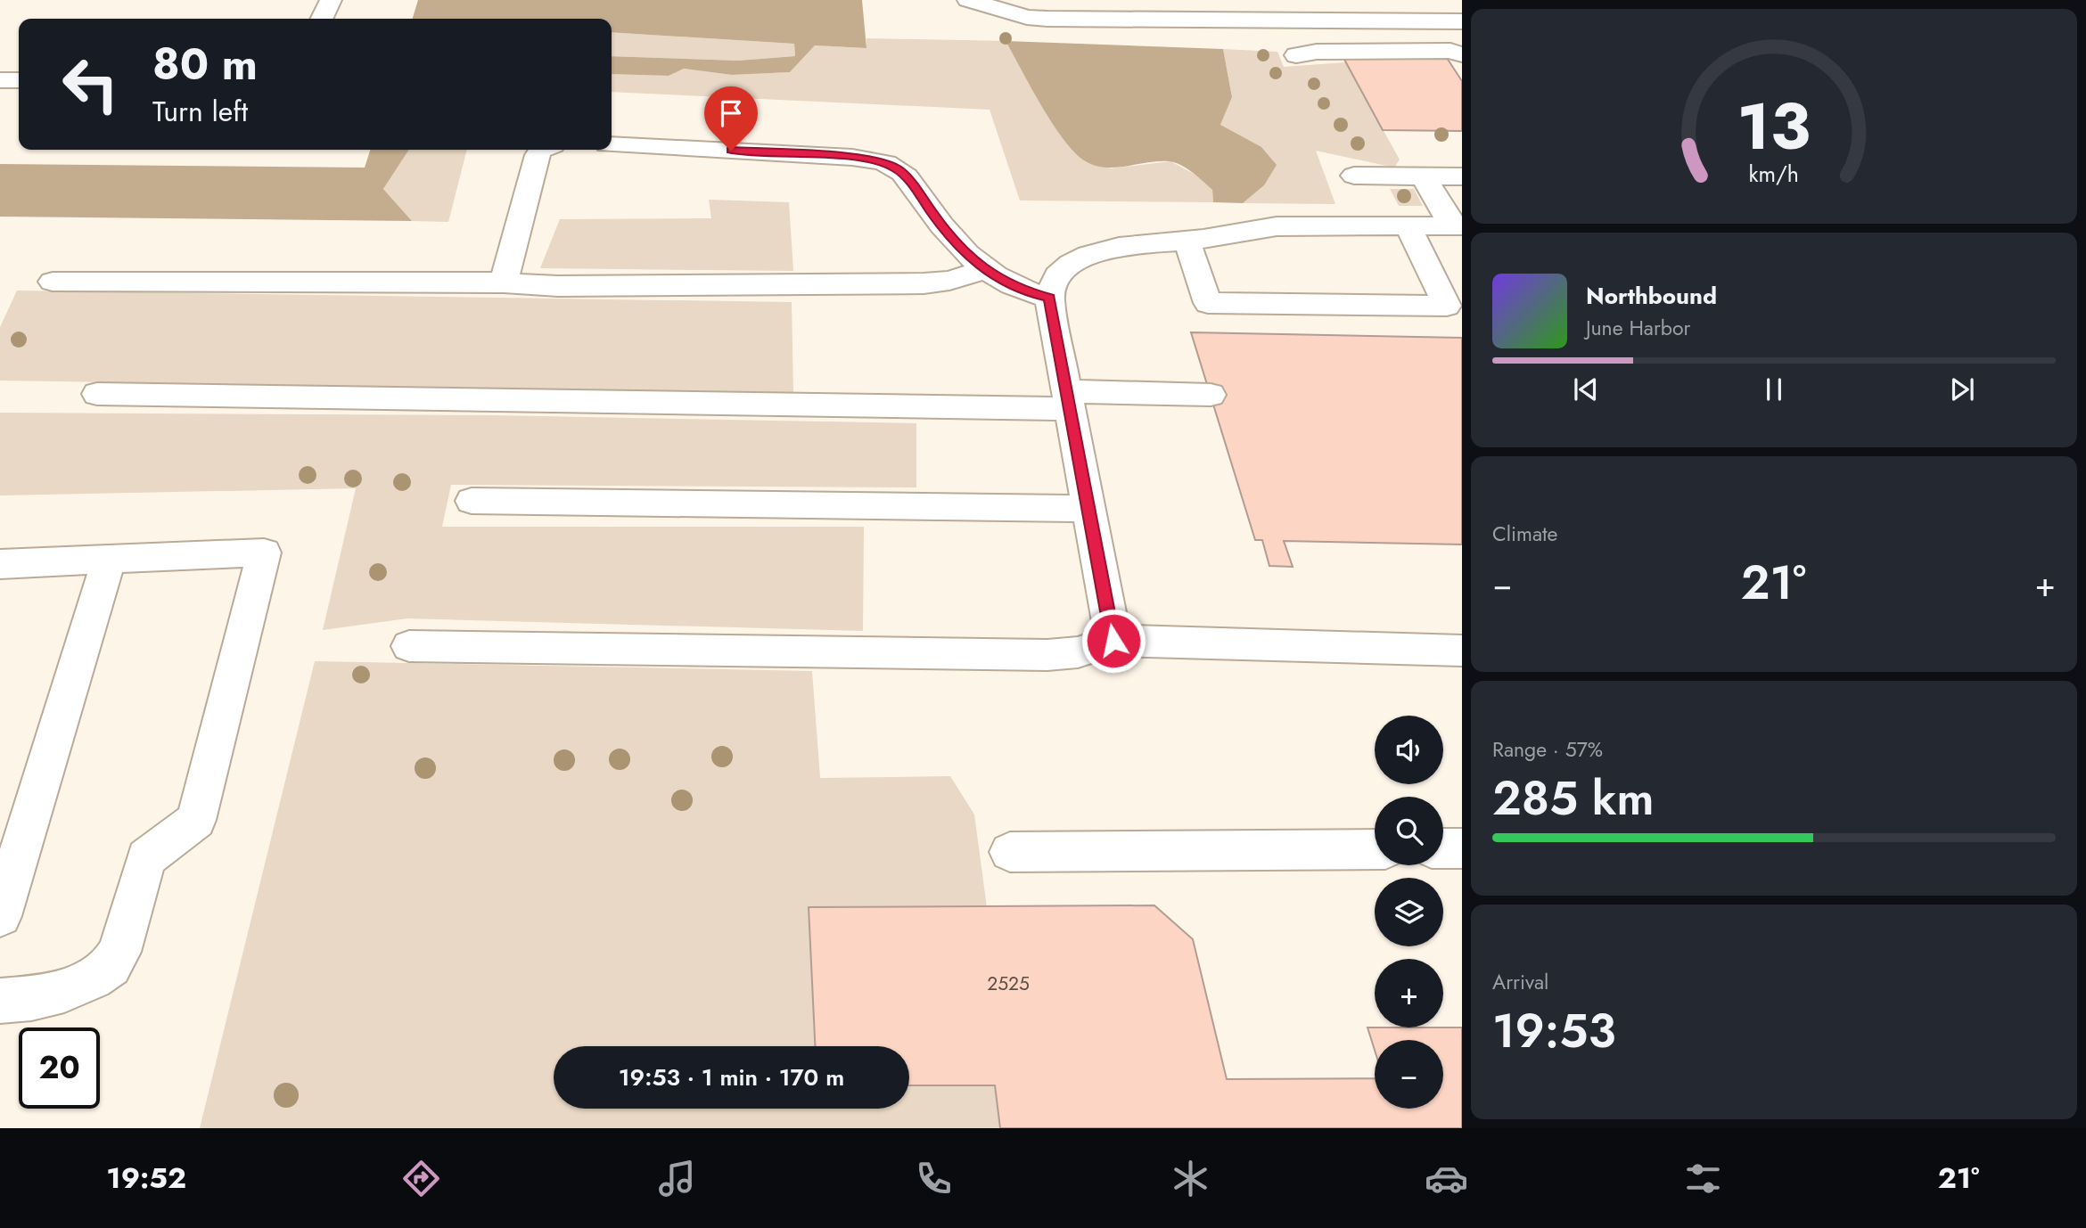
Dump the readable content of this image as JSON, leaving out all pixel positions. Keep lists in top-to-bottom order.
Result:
{
  "house_numbers": ["2525"],
  "page": {
    "turn": ["80 m", "Turn left"],
    "song": ["Northbound", "June Harbor"],
    "tile": [
      "Climate",
      ["Range · 57%", "285 km"],
      ["Arrival", "19:53"]
    ],
    "heat": ["−", "21°", "+"],
    "map_buttons": ["+", "−"],
    "limit": "20",
    "trip": "19:53 · 1 min · 170 m",
    "tabs": ["19:52", "21°"],
    "gauge": ["13", "km/h"]
  }
}
